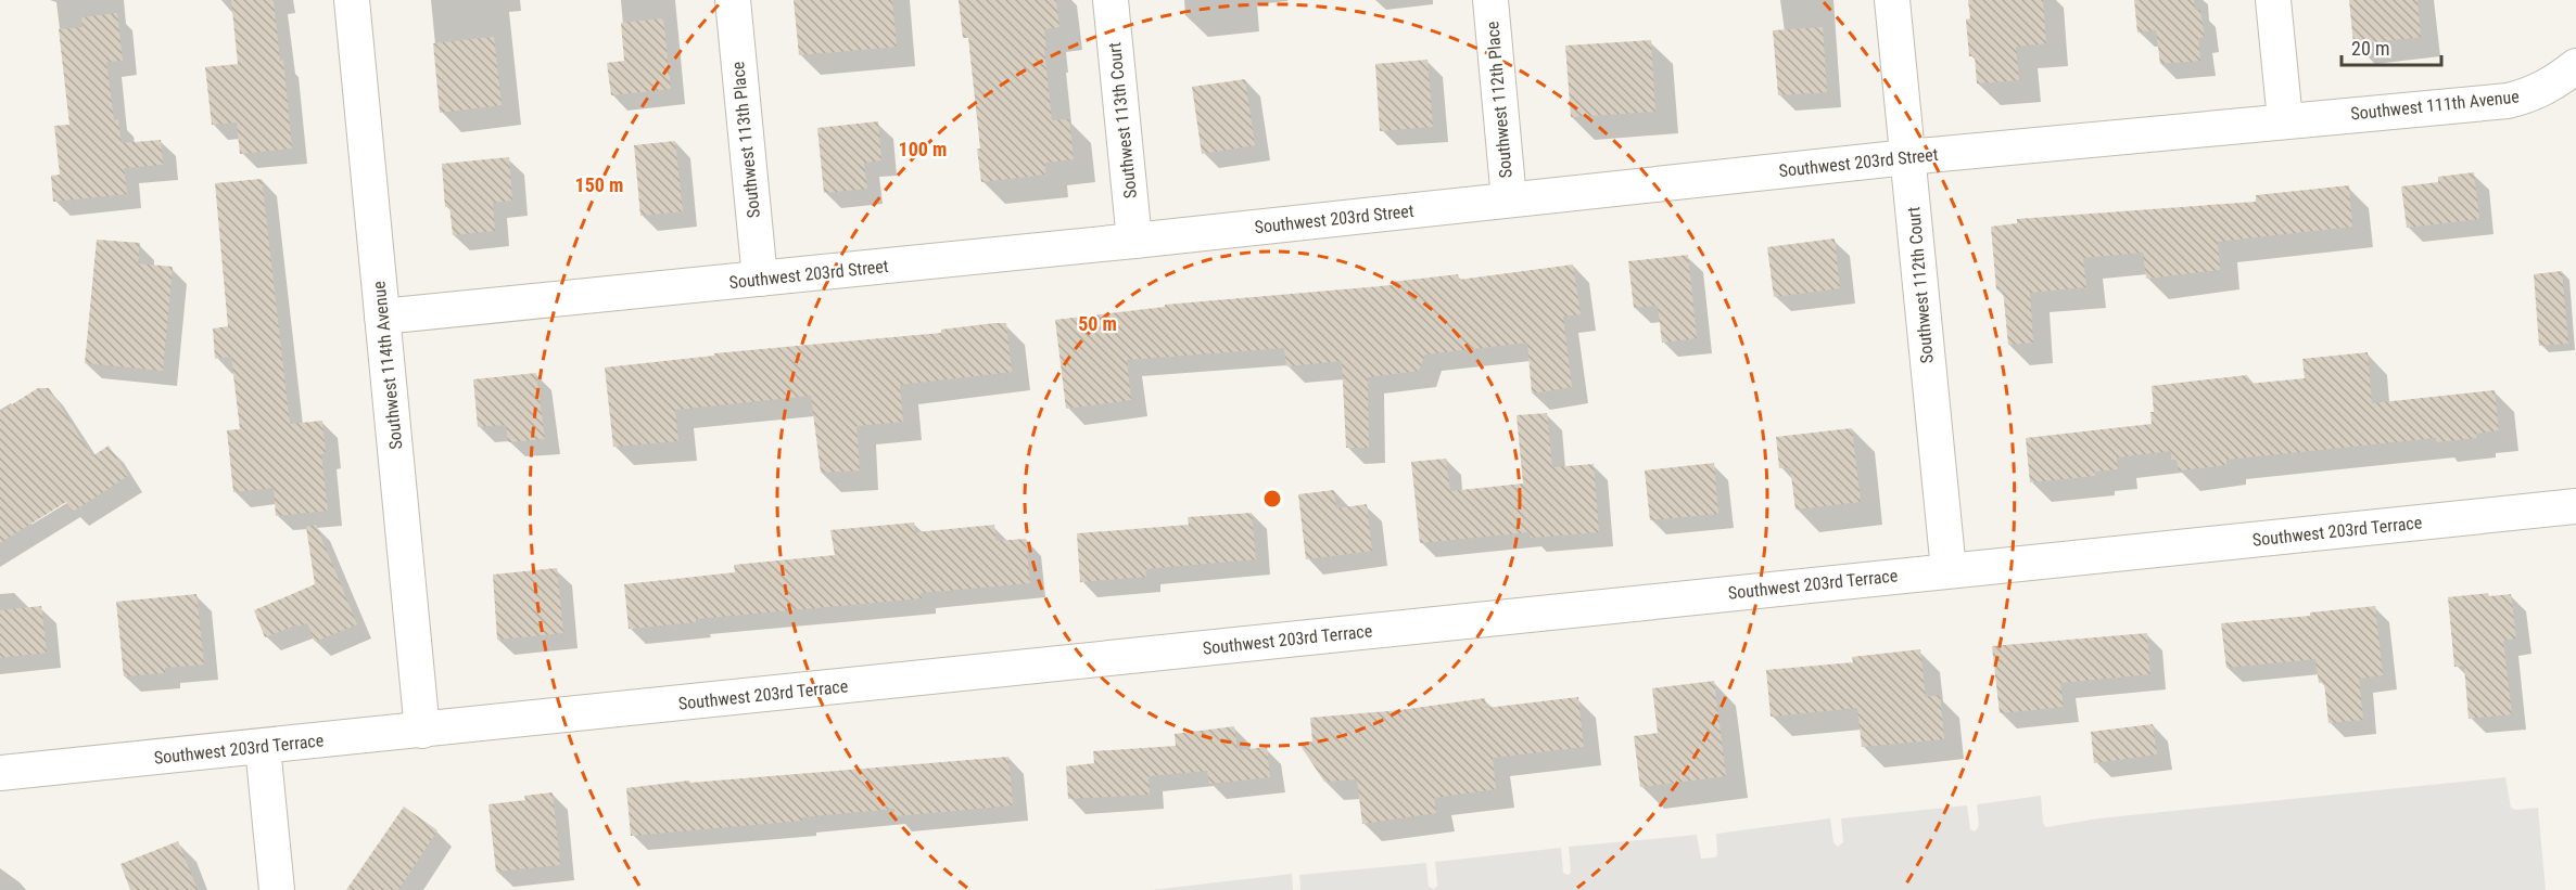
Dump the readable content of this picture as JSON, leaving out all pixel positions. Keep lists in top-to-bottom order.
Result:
{
  "streets": {
    "street": [
      "Southwest 112th Place",
      "Southwest 111th Avenue",
      "Southwest 113th Court",
      "Southwest 113th Place",
      "Southwest 203rd Street",
      "Southwest 112th Court",
      "Southwest 114th Avenue",
      "Southwest 203rd Terrace"
    ]
  },
  "crossings": [
    ["Southwest 112th Place", "Southwest 203rd Street"],
    ["Southwest 111th Avenue", "Southwest 203rd Street"],
    ["Southwest 113th Court", "Southwest 203rd Street"],
    ["Southwest 113th Place", "Southwest 203rd Street"],
    ["Southwest 203rd Street", "Southwest 112th Court"],
    ["Southwest 203rd Street", "Southwest 114th Avenue"],
    ["Southwest 112th Court", "Southwest 203rd Terrace"],
    ["Southwest 114th Avenue", "Southwest 203rd Terrace"]
  ],
  "scale_bar": "20 m",
  "rings": ["100 m", "150 m", "50 m"]
}
